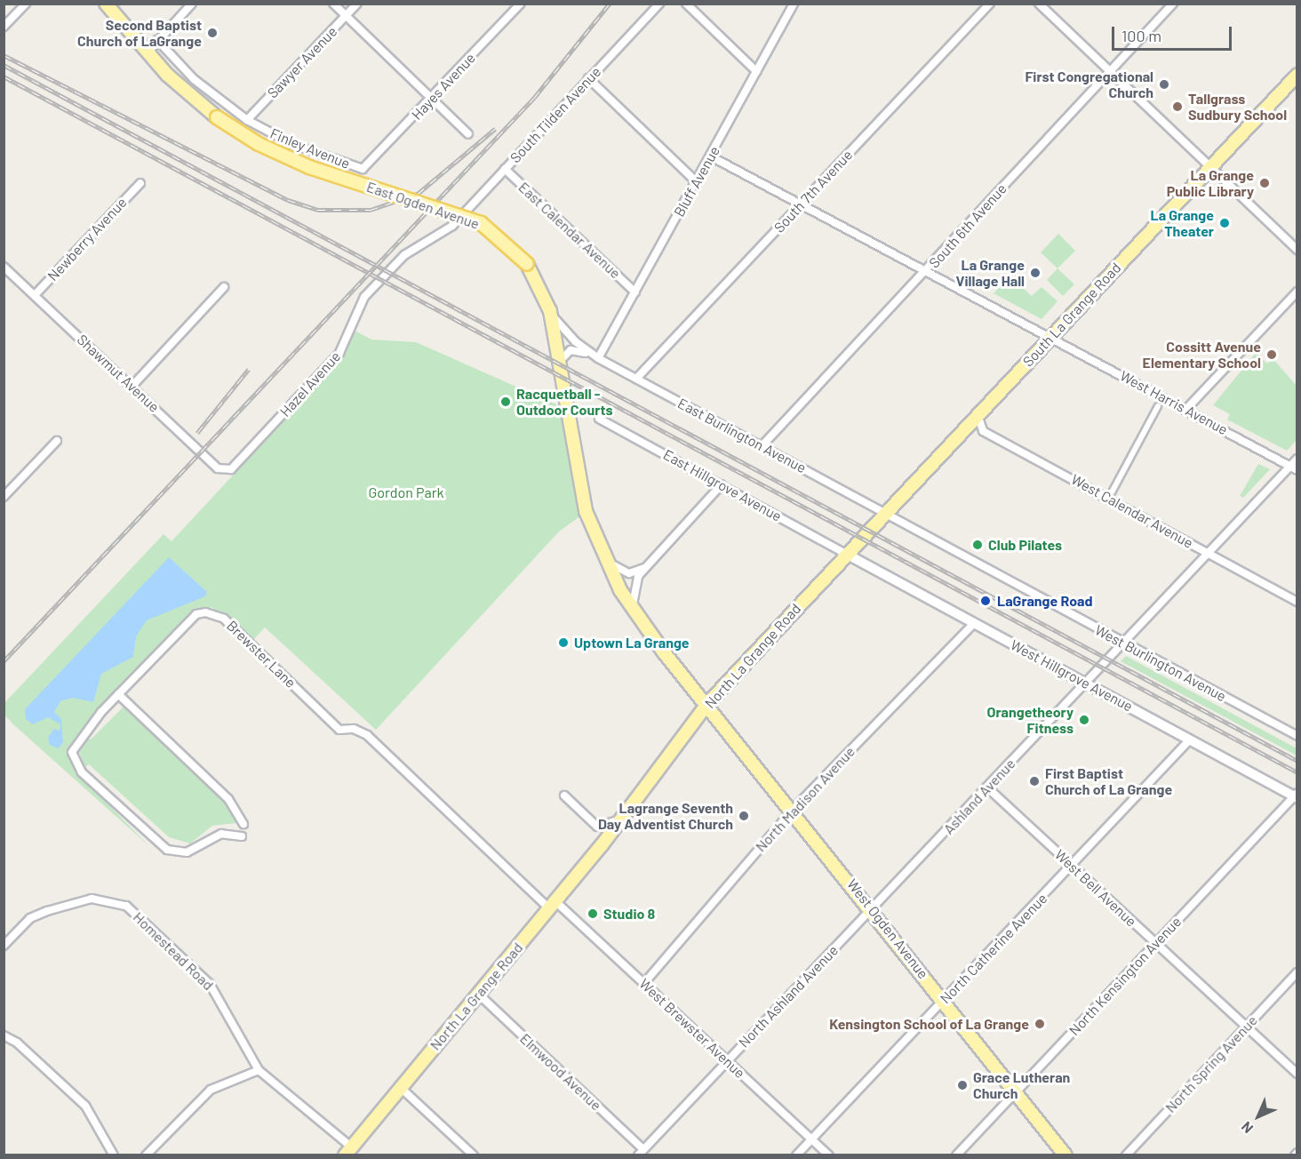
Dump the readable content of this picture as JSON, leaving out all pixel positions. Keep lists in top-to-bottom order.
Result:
{
  "streets": {
    "main road": [
      "East Ogden Avenue",
      "South La Grange Road",
      "North La Grange Road",
      "West Ogden Avenue"
    ],
    "street": [
      "Sawyer Avenue",
      "Hayes Avenue",
      "South Tilden Avenue",
      "Finley Avenue",
      "Bluff Avenue",
      "South 7th Avenue",
      "South 6th Avenue",
      "East Calendar Avenue",
      "Newberry Avenue",
      "Shawmut Avenue",
      "Hazel Avenue",
      "West Harris Avenue",
      "East Burlington Avenue",
      "East Hillgrove Avenue",
      "West Calendar Avenue",
      "Brewster Lane",
      "West Burlington Avenue",
      "West Hillgrove Avenue",
      "Ashland Avenue",
      "North Madison Avenue",
      "West Bell Avenue",
      "North Catherine Avenue",
      "Homestead Road",
      "North Kensington Avenue",
      "North Ashland Avenue",
      "West Brewster Avenue",
      "North Spring Avenue",
      "Elmwood Avenue"
    ]
  },
  "crossings": [
    ["Sawyer Avenue", "Finley Avenue"],
    ["Hayes Avenue", "Finley Avenue"],
    ["South Tilden Avenue", "East Calendar Avenue"],
    ["South Tilden Avenue", "Hazel Avenue"],
    ["Bluff Avenue", "East Calendar Avenue"],
    ["Bluff Avenue", "West Harris Avenue"],
    ["Bluff Avenue", "East Burlington Avenue"],
    ["South 7th Avenue", "West Harris Avenue"],
    ["South 7th Avenue", "East Burlington Avenue"],
    ["East Ogden Avenue", "East Burlington Avenue"],
    ["East Ogden Avenue", "North La Grange Road"],
    ["East Ogden Avenue", "West Ogden Avenue"],
    ["South 6th Avenue", "West Harris Avenue"],
    ["South 6th Avenue", "East Burlington Avenue"],
    ["Newberry Avenue", "Shawmut Avenue"],
    ["South La Grange Road", "West Harris Avenue"],
    ["South La Grange Road", "East Burlington Avenue"],
    ["South La Grange Road", "East Hillgrove Avenue"],
    ["South La Grange Road", "West Calendar Avenue"],
    ["South La Grange Road", "North La Grange Road"],
    ["South La Grange Road", "West Burlington Avenue"],
    ["South La Grange Road", "West Hillgrove Avenue"],
    ["Shawmut Avenue", "Hazel Avenue"],
    ["West Harris Avenue", "Ashland Avenue"],
    ["East Burlington Avenue", "West Burlington Avenue"],
    ["East Hillgrove Avenue", "North La Grange Road"],
    ["East Hillgrove Avenue", "West Hillgrove Avenue"],
    ["West Calendar Avenue", "Ashland Avenue"],
    ["Brewster Lane", "North La Grange Road"],
    ["Brewster Lane", "West Brewster Avenue"],
    ["North La Grange Road", "West Hillgrove Avenue"],
    ["North La Grange Road", "West Ogden Avenue"],
    ["North La Grange Road", "Homestead Road"],
    ["North La Grange Road", "West Brewster Avenue"],
    ["North La Grange Road", "Elmwood Avenue"],
    ["West Burlington Avenue", "Ashland Avenue"],
    ["West Hillgrove Avenue", "Ashland Avenue"],
    ["West Hillgrove Avenue", "North Madison Avenue"],
    ["West Hillgrove Avenue", "North Catherine Avenue"],
    ["West Hillgrove Avenue", "North Kensington Avenue"],
    ["Ashland Avenue", "West Bell Avenue"],
    ["Ashland Avenue", "West Ogden Avenue"],
    ["Ashland Avenue", "North Ashland Avenue"],
    ["North Madison Avenue", "West Ogden Avenue"],
    ["North Madison Avenue", "West Brewster Avenue"],
    ["West Bell Avenue", "North Catherine Avenue"],
    ["West Bell Avenue", "North Kensington Avenue"],
    ["West Bell Avenue", "North Spring Avenue"],
    ["West Ogden Avenue", "North Catherine Avenue"],
    ["West Ogden Avenue", "North Kensington Avenue"],
    ["West Ogden Avenue", "North Ashland Avenue"],
    ["North Catherine Avenue", "West Brewster Avenue"],
    ["North Ashland Avenue", "West Brewster Avenue"],
    ["North Ashland Avenue", "Elmwood Avenue"]
  ],
  "parks": ["Gordon Park"],
  "places": [
    "Second Baptist Church of LaGrange",
    "First Congregational Church",
    "Tallgrass Sudbury School",
    "La Grange Public Library",
    "La Grange Theater",
    "La Grange Village Hall",
    "Cossitt Avenue Elementary School",
    "Racquetball - Outdoor Courts",
    "Club Pilates",
    "LaGrange Road",
    "Uptown La Grange",
    "Orangetheory Fitness",
    "First Baptist Church of La Grange",
    "Lagrange Seventh Day Adventist Church",
    "Studio 8",
    "Kensington School of La Grange",
    "Grace Lutheran Church"
  ],
  "scale_bar": "100 m",
  "north": "bottom left"
}
